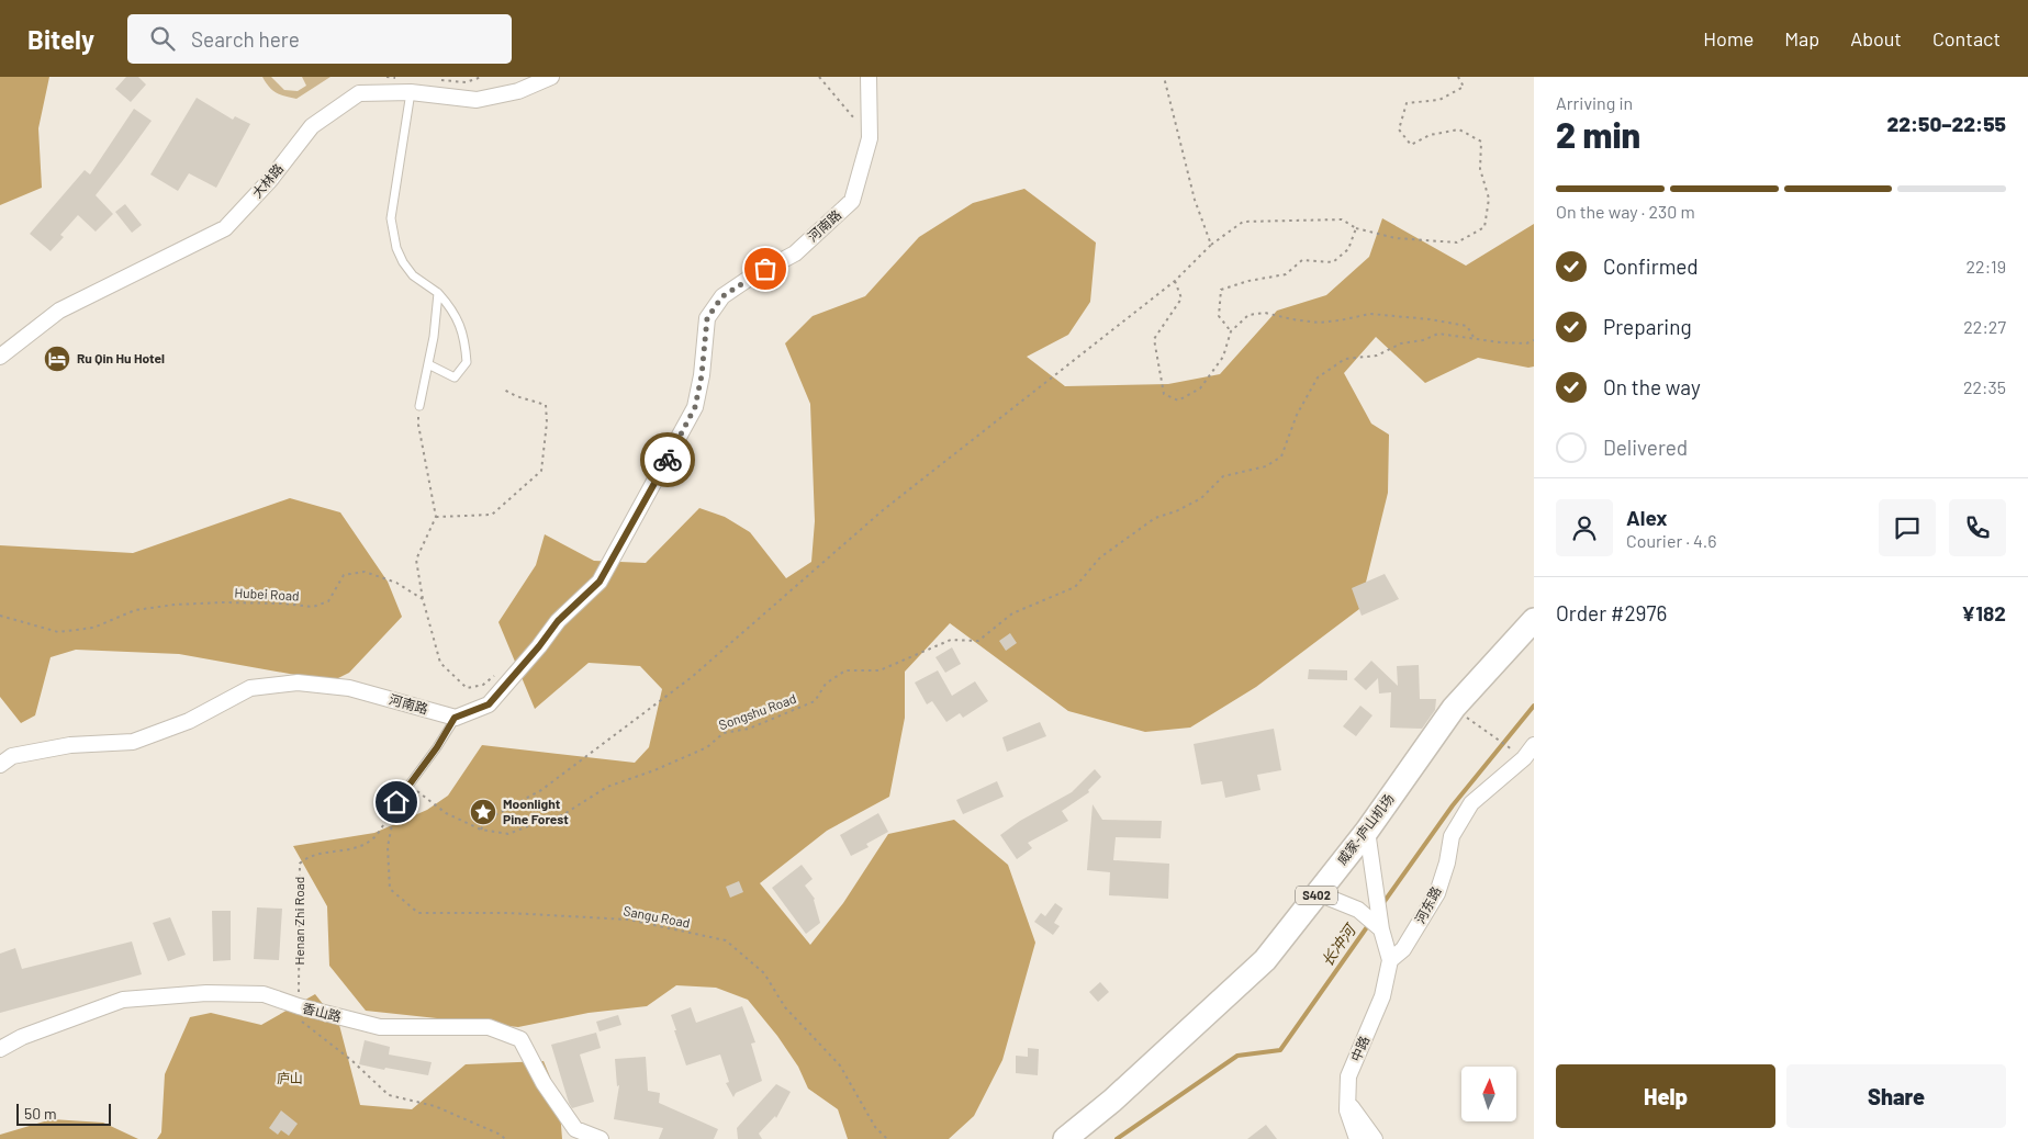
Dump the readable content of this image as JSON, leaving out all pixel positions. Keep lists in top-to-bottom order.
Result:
{
  "streets": {
    "main road": ["威家-庐山机场", "S402"],
    "street": [
      "大林路",
      "河南路",
      "河东路",
      "香山路",
      "中路"
    ],
    "path": [
      "Hubei Road",
      "Songshu Road",
      "Sangu Road",
      "Henan Zhi Road"
    ]
  },
  "crossings": [
    ["河东路", "中路"],
    ["Sangu Road", "Henan Zhi Road"],
    ["Henan Zhi Road", "香山路"]
  ],
  "water": ["长冲河"],
  "parks": ["庐山"],
  "places": {
    "hotel": ["Ru Qin Hu Hotel"],
    "place": ["Moonlight Pine Forest"]
  },
  "scale_bar": "50 m",
  "north": "top",
  "page": {
    "header": "Bitely",
    "search": "Search here",
    "nav": [
      "Home",
      "Map",
      "About",
      "Contact"
    ],
    "heading": ["2 min", "Arriving in", "22:50–22:55"],
    "panel": [
      "Alex",
      "Courier · 4.6",
      "Order #2976",
      "¥182"
    ],
    "bar": "On the way · 230 m",
    "list": [
      ["Confirmed", "22:19"],
      ["Preparing", "22:27"],
      ["On the way", "22:35"],
      "Delivered"
    ],
    "buttons": ["Help", "Share"],
    "scale": "50 m"
  }
}
